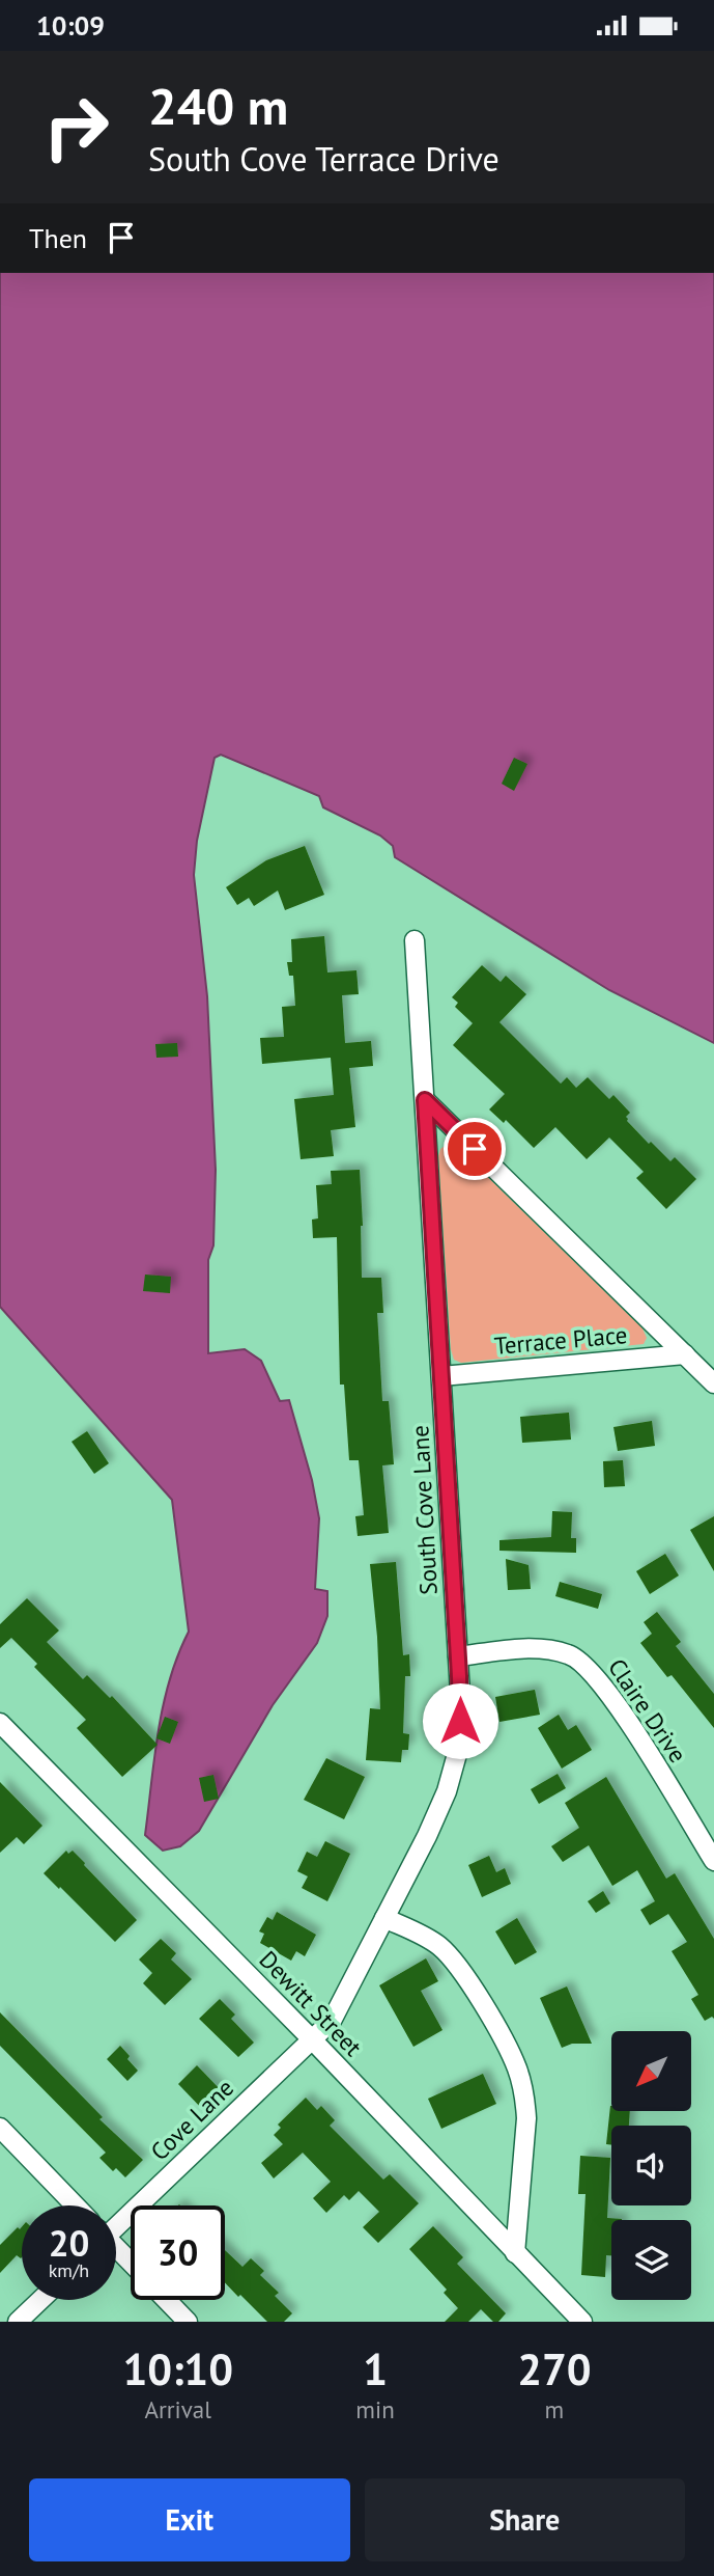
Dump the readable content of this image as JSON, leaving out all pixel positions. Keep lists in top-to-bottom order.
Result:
{
  "streets": {
    "street": [
      "Terrace Place",
      "South Cove Lane",
      "Claire Drive",
      "Dewitt Street",
      "Cove Lane"
    ]
  },
  "crossings": [
    ["Terrace Place", "South Cove Lane"],
    ["South Cove Lane", "Claire Drive"],
    ["South Cove Lane", "Dewitt Street"],
    ["South Cove Lane", "Cove Lane"],
    ["Dewitt Street", "Cove Lane"]
  ],
  "north": "bottom left",
  "page": {
    "status": "10:09",
    "turn": ["240 m", "South Cove Terrace Drive"],
    "then": "Then",
    "speed": "20 km/h",
    "limit": "30",
    "eta": [
      "10:10",
      "Arrival",
      "1",
      "min",
      "270",
      "m"
    ],
    "buttons": ["Exit", "Share"]
  }
}
